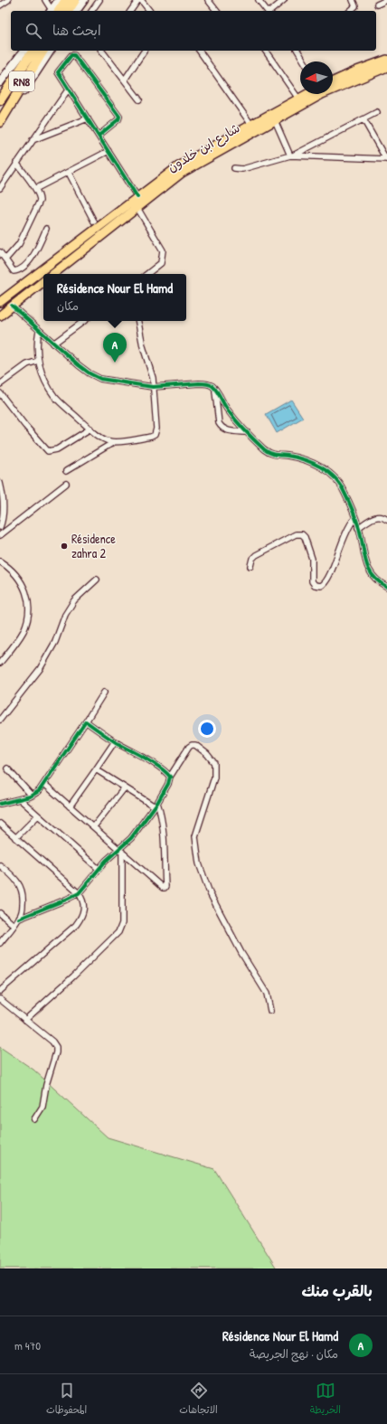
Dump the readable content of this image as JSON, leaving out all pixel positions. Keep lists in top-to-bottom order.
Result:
{
  "streets": {
    "highway": ["RN8", "شارع ابن خلدون"]
  },
  "places": ["Résidence zahra 2"],
  "north": "left",
  "page": {
    "search": "ابحث هنا",
    "popup": ["Résidence Nour El Hamd", "مكان"],
    "pins": "A",
    "heading": "بالقرب منك",
    "list": [
      {
        "mark": "A",
        "name": "Résidence Nour El Hamd",
        "note": "مكان · نهج الجريصة",
        "value": "470 m"
      }
    ],
    "nav": ["الخريطة", "الاتجاهات", "المحفوظات"]
  }
}
